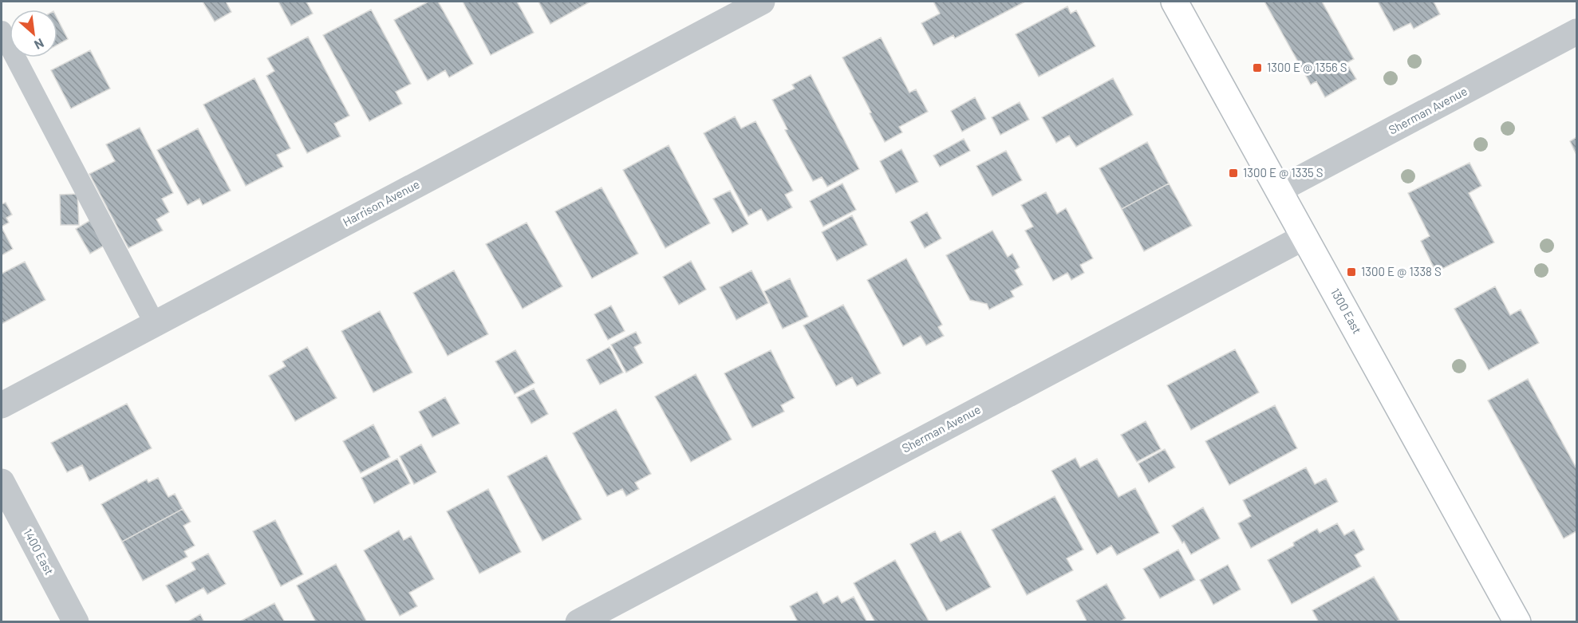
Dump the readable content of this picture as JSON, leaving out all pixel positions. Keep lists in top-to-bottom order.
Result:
{
  "streets": {
    "main road": ["1300 East"],
    "street": ["Sherman Avenue", "Harrison Avenue", "1400 East"]
  },
  "crossings": [
    ["Sherman Avenue", "1300 East"]
  ],
  "places": {
    "transit": ["1300 E @ 1356 S", "1300 E @ 1335 S", "1300 E @ 1338 S"]
  },
  "north": "bottom right"
}
